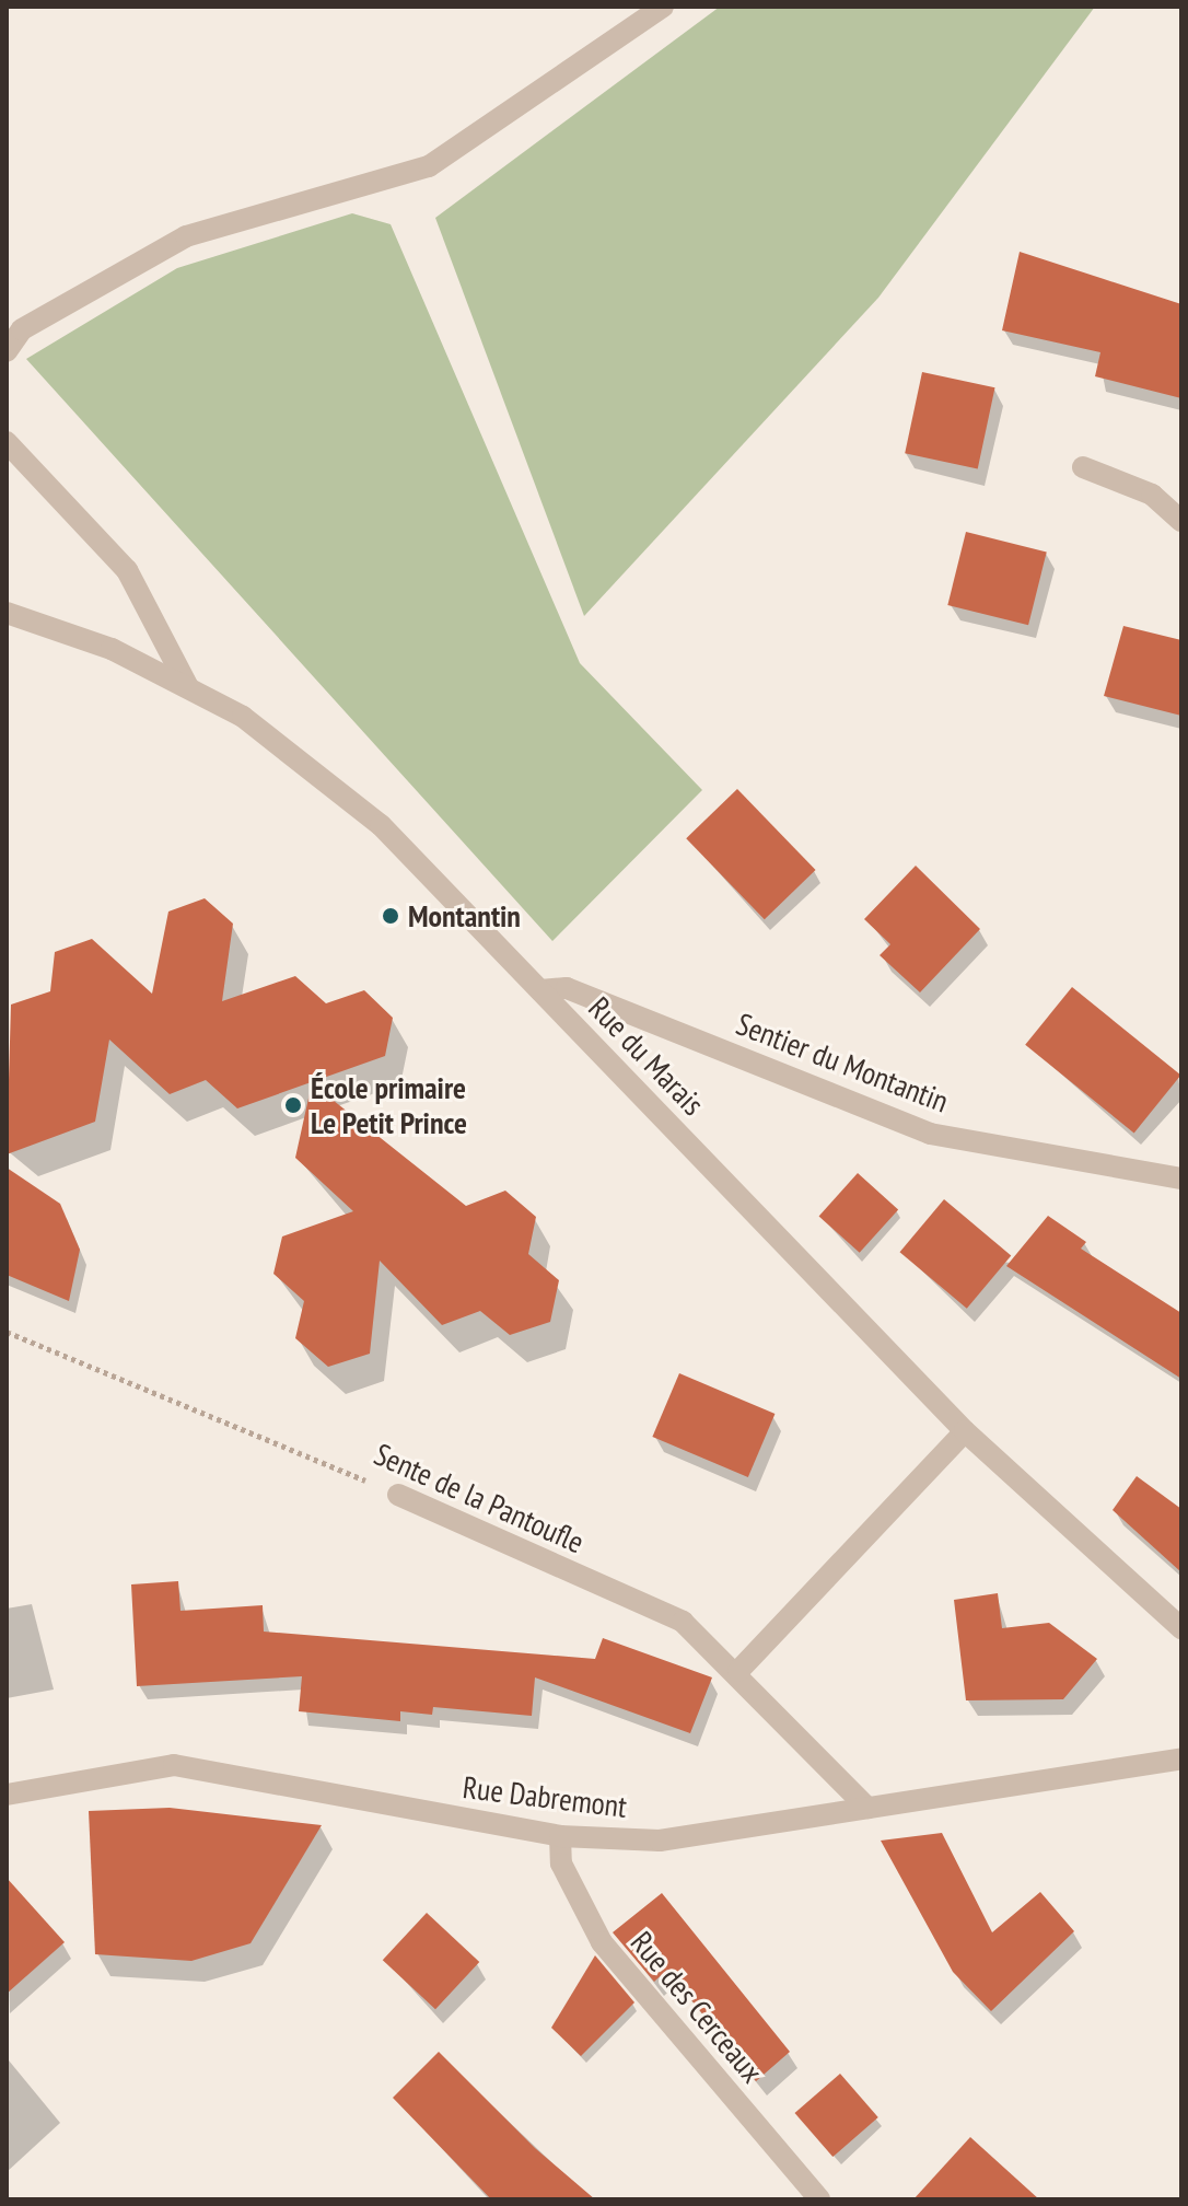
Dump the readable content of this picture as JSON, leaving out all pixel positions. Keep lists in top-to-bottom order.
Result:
{
  "streets": {
    "street": [
      "Rue du Marais",
      "Sentier du Montantin",
      "Sente de la Pantoufle",
      "Rue Dabremont",
      "Rue des Cerceaux"
    ]
  },
  "crossings": [
    ["Rue du Marais", "Sentier du Montantin"],
    ["Sente de la Pantoufle", "Rue Dabremont"],
    ["Rue Dabremont", "Rue des Cerceaux"]
  ],
  "places": ["Montantin", "École primaire Le Petit Prince"]
}
